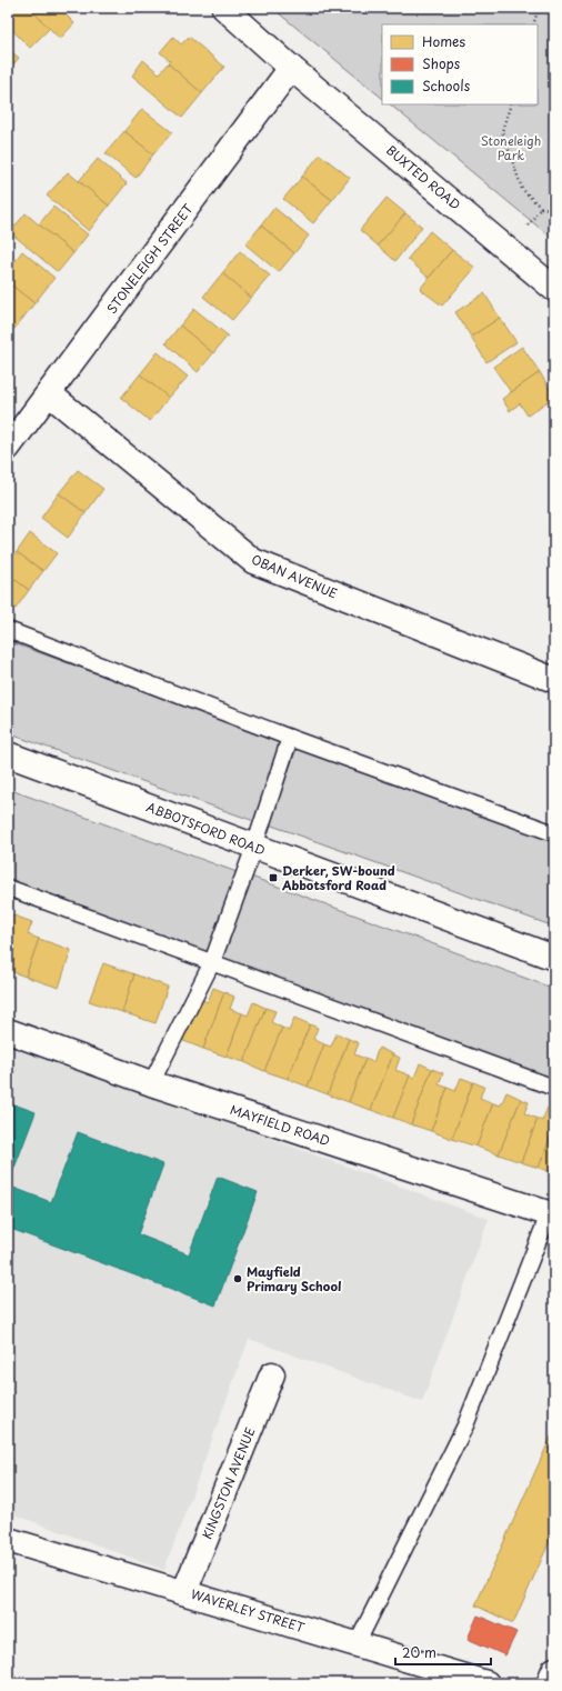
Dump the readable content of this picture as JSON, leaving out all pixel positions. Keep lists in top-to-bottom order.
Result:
{
  "streets": {
    "street": [
      "BUXTED ROAD",
      "STONELEIGH STREET",
      "OBAN AVENUE",
      "ABBOTSFORD ROAD",
      "MAYFIELD ROAD",
      "KINGSTON AVENUE",
      "WAVERLEY STREET"
    ]
  },
  "crossings": [
    ["BUXTED ROAD", "STONELEIGH STREET"],
    ["STONELEIGH STREET", "OBAN AVENUE"],
    ["KINGSTON AVENUE", "WAVERLEY STREET"]
  ],
  "parks": ["Stoneleigh Park"],
  "places": {
    "transit": ["Derker, SW-bound Abbotsford Road"],
    "other": ["Mayfield Primary School"]
  },
  "legend": ["Homes", "Shops", "Schools"],
  "scale_bar": "20 m"
}
